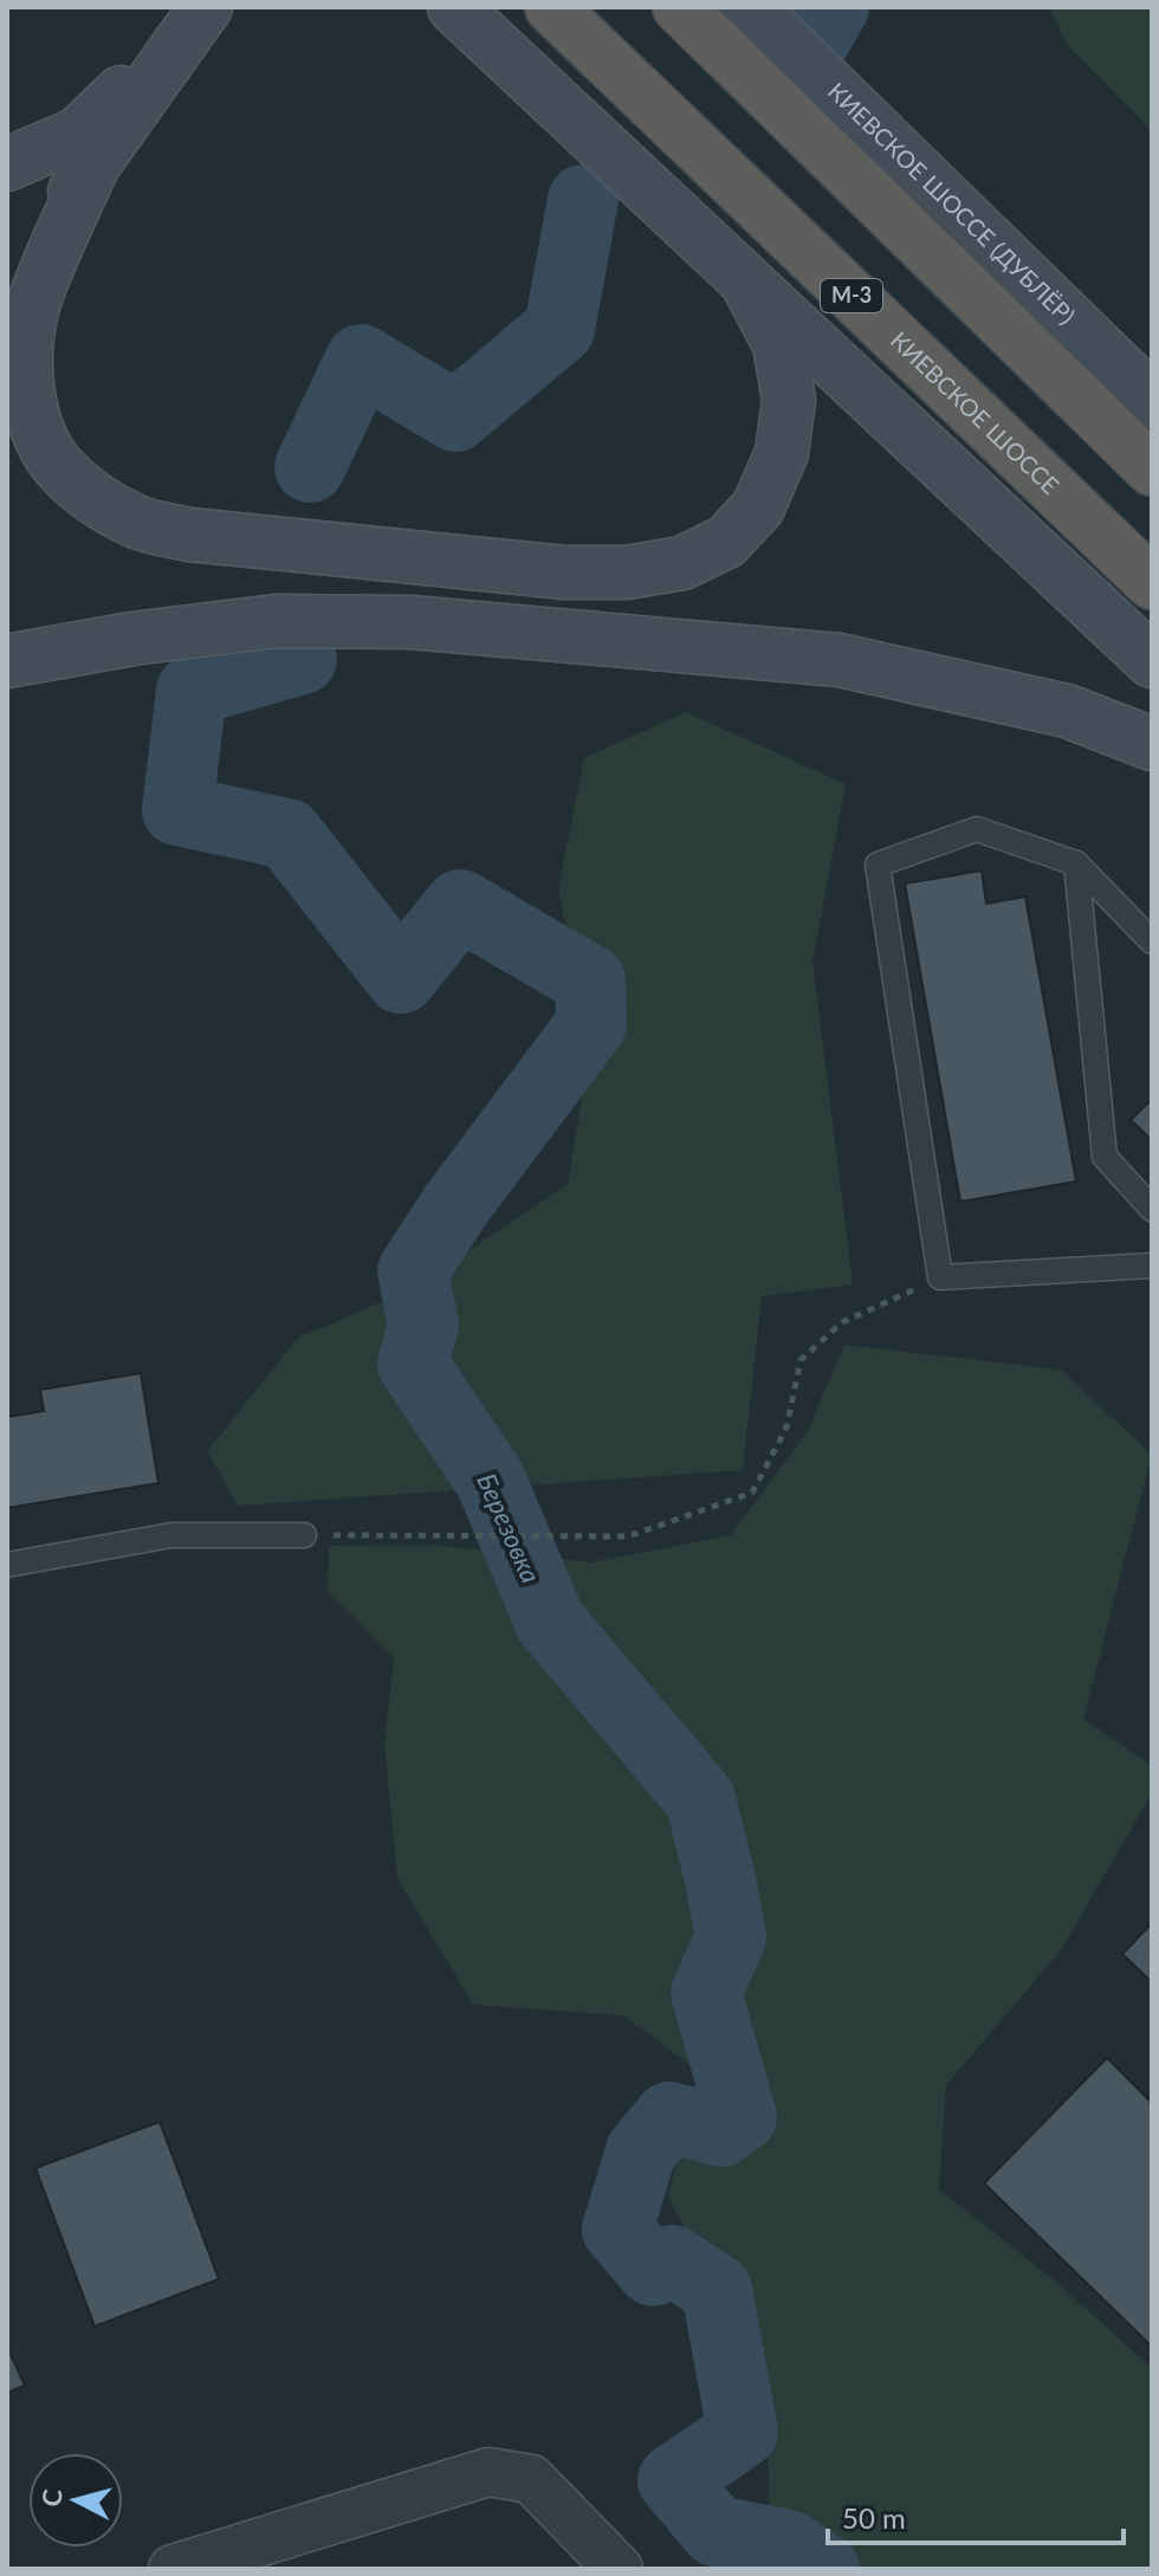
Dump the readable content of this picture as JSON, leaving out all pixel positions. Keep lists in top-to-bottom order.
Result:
{
  "streets": {
    "highway": ["М-3", "КИЕВСКОЕ ШОССЕ"],
    "main road": ["КИЕВСКОЕ ШОССЕ (ДУБЛЁР)"]
  },
  "water": ["Березовка"],
  "scale_bar": "50 m",
  "north": "left"
}
